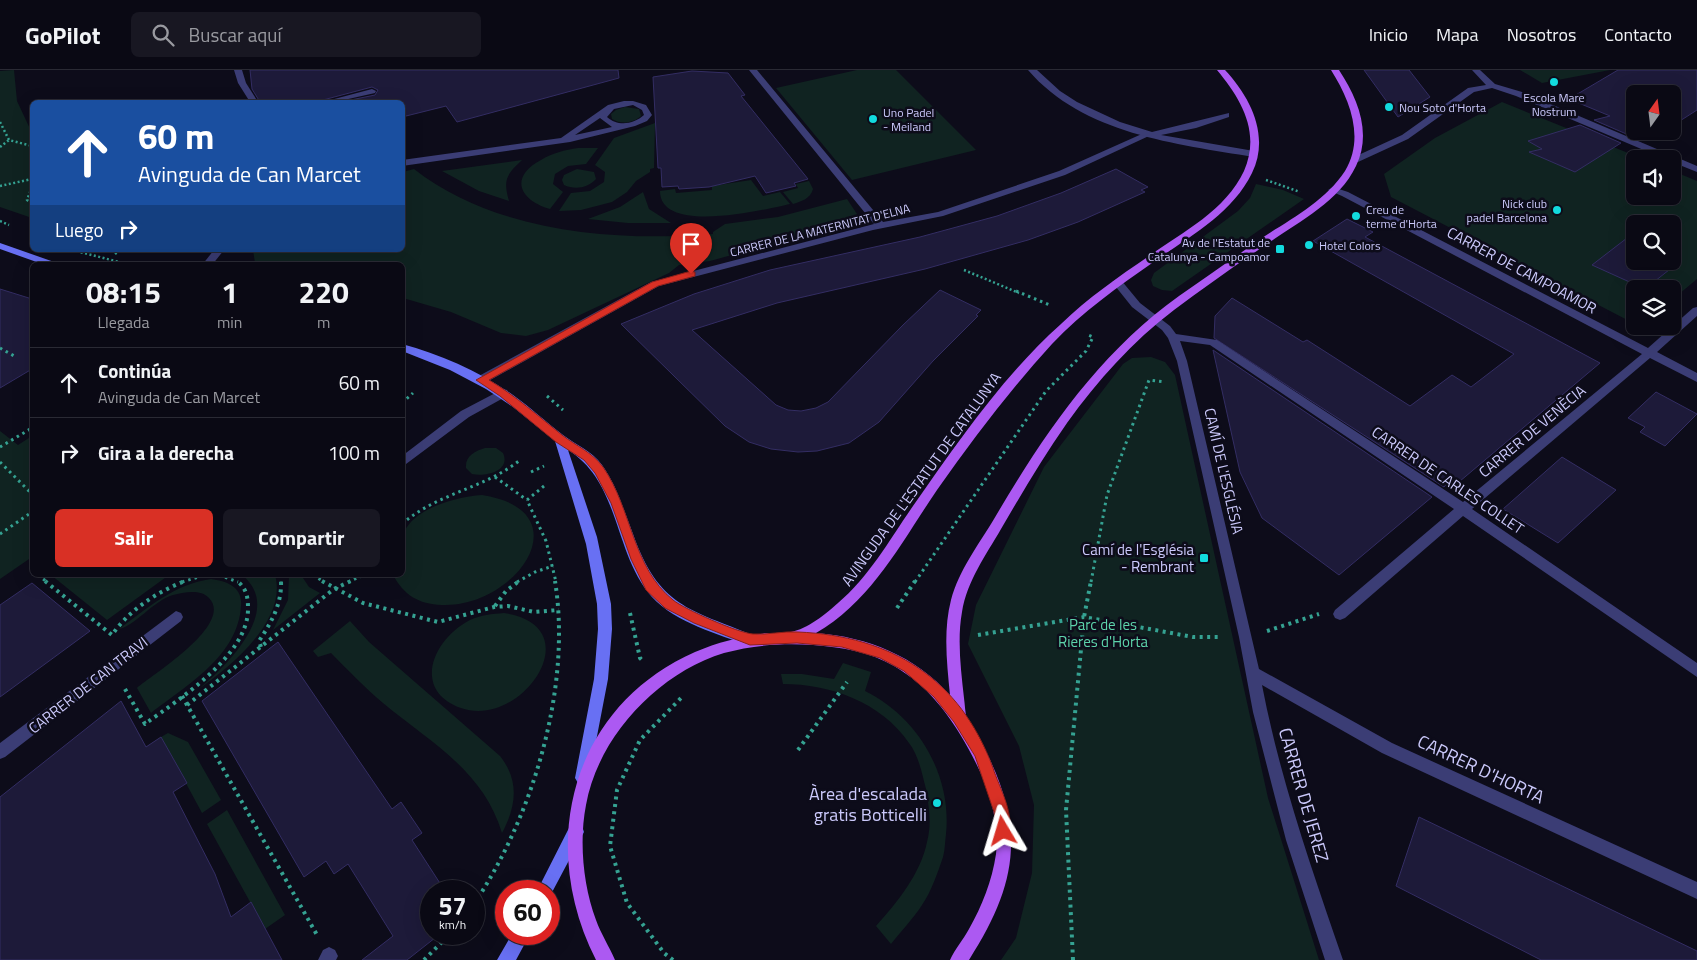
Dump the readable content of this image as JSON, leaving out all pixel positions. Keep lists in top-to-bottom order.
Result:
{
  "streets": {
    "main road": ["AVINGUDA DE L'ESTATUT DE CATALUNYA"],
    "street": [
      "CARRER DE LA MATERNITAT D'ELNA",
      "CARRER DE CAMPOAMOR",
      "CARRER DE VENÈCIA",
      "CAMÍ DE L'ESGLÉSIA",
      "CARRER DE CARLES COLLET",
      "CARRER DE CAN TRAVI",
      "CARRER D'HORTA",
      "CARRER DE JEREZ"
    ]
  },
  "crossings": [
    ["CARRER DE CAMPOAMOR", "CARRER DE VENÈCIA"],
    ["CARRER DE VENÈCIA", "CARRER DE CARLES COLLET"],
    ["CAMÍ DE L'ESGLÉSIA", "AVINGUDA DE L'ESTATUT DE CATALUNYA"],
    ["CAMÍ DE L'ESGLÉSIA", "CARRER DE CARLES COLLET"],
    ["CAMÍ DE L'ESGLÉSIA", "CARRER DE JEREZ"],
    ["CARRER D'HORTA", "CARRER DE JEREZ"]
  ],
  "parks": ["Parc de les Rieres d'Horta"],
  "places": {
    "other": [
      "Escola Mare Nostrum",
      "Nou Soto d'Horta",
      "Uno Padel - Meiland",
      "Nick club padel Barcelona",
      "Creu de terme d'Horta",
      "Hotel Colors",
      "Àrea d'escalada gratis Botticelli"
    ],
    "transit": ["Av de l'Estatut de Catalunya - Campoamor", "Camí de l'Església - Rembrant"]
  },
  "north": "top",
  "page": {
    "header": "GoPilot",
    "search": "Buscar aquí",
    "nav": [
      "Inicio",
      "Mapa",
      "Nosotros",
      "Contacto"
    ],
    "turn": ["60 m", "Avinguda de Can Marcet"],
    "then": "Luego",
    "eta": [
      "08:15",
      "Llegada",
      "1",
      "min",
      "220",
      "m"
    ],
    "list": [
      {
        "name": "Continúa",
        "note": "Avinguda de Can Marcet",
        "value": "60 m"
      },
      {
        "name": "Gira a la derecha",
        "value": "100 m"
      }
    ],
    "buttons": ["Salir", "Compartir"],
    "speed": "57 km/h",
    "limit": "60"
  }
}
